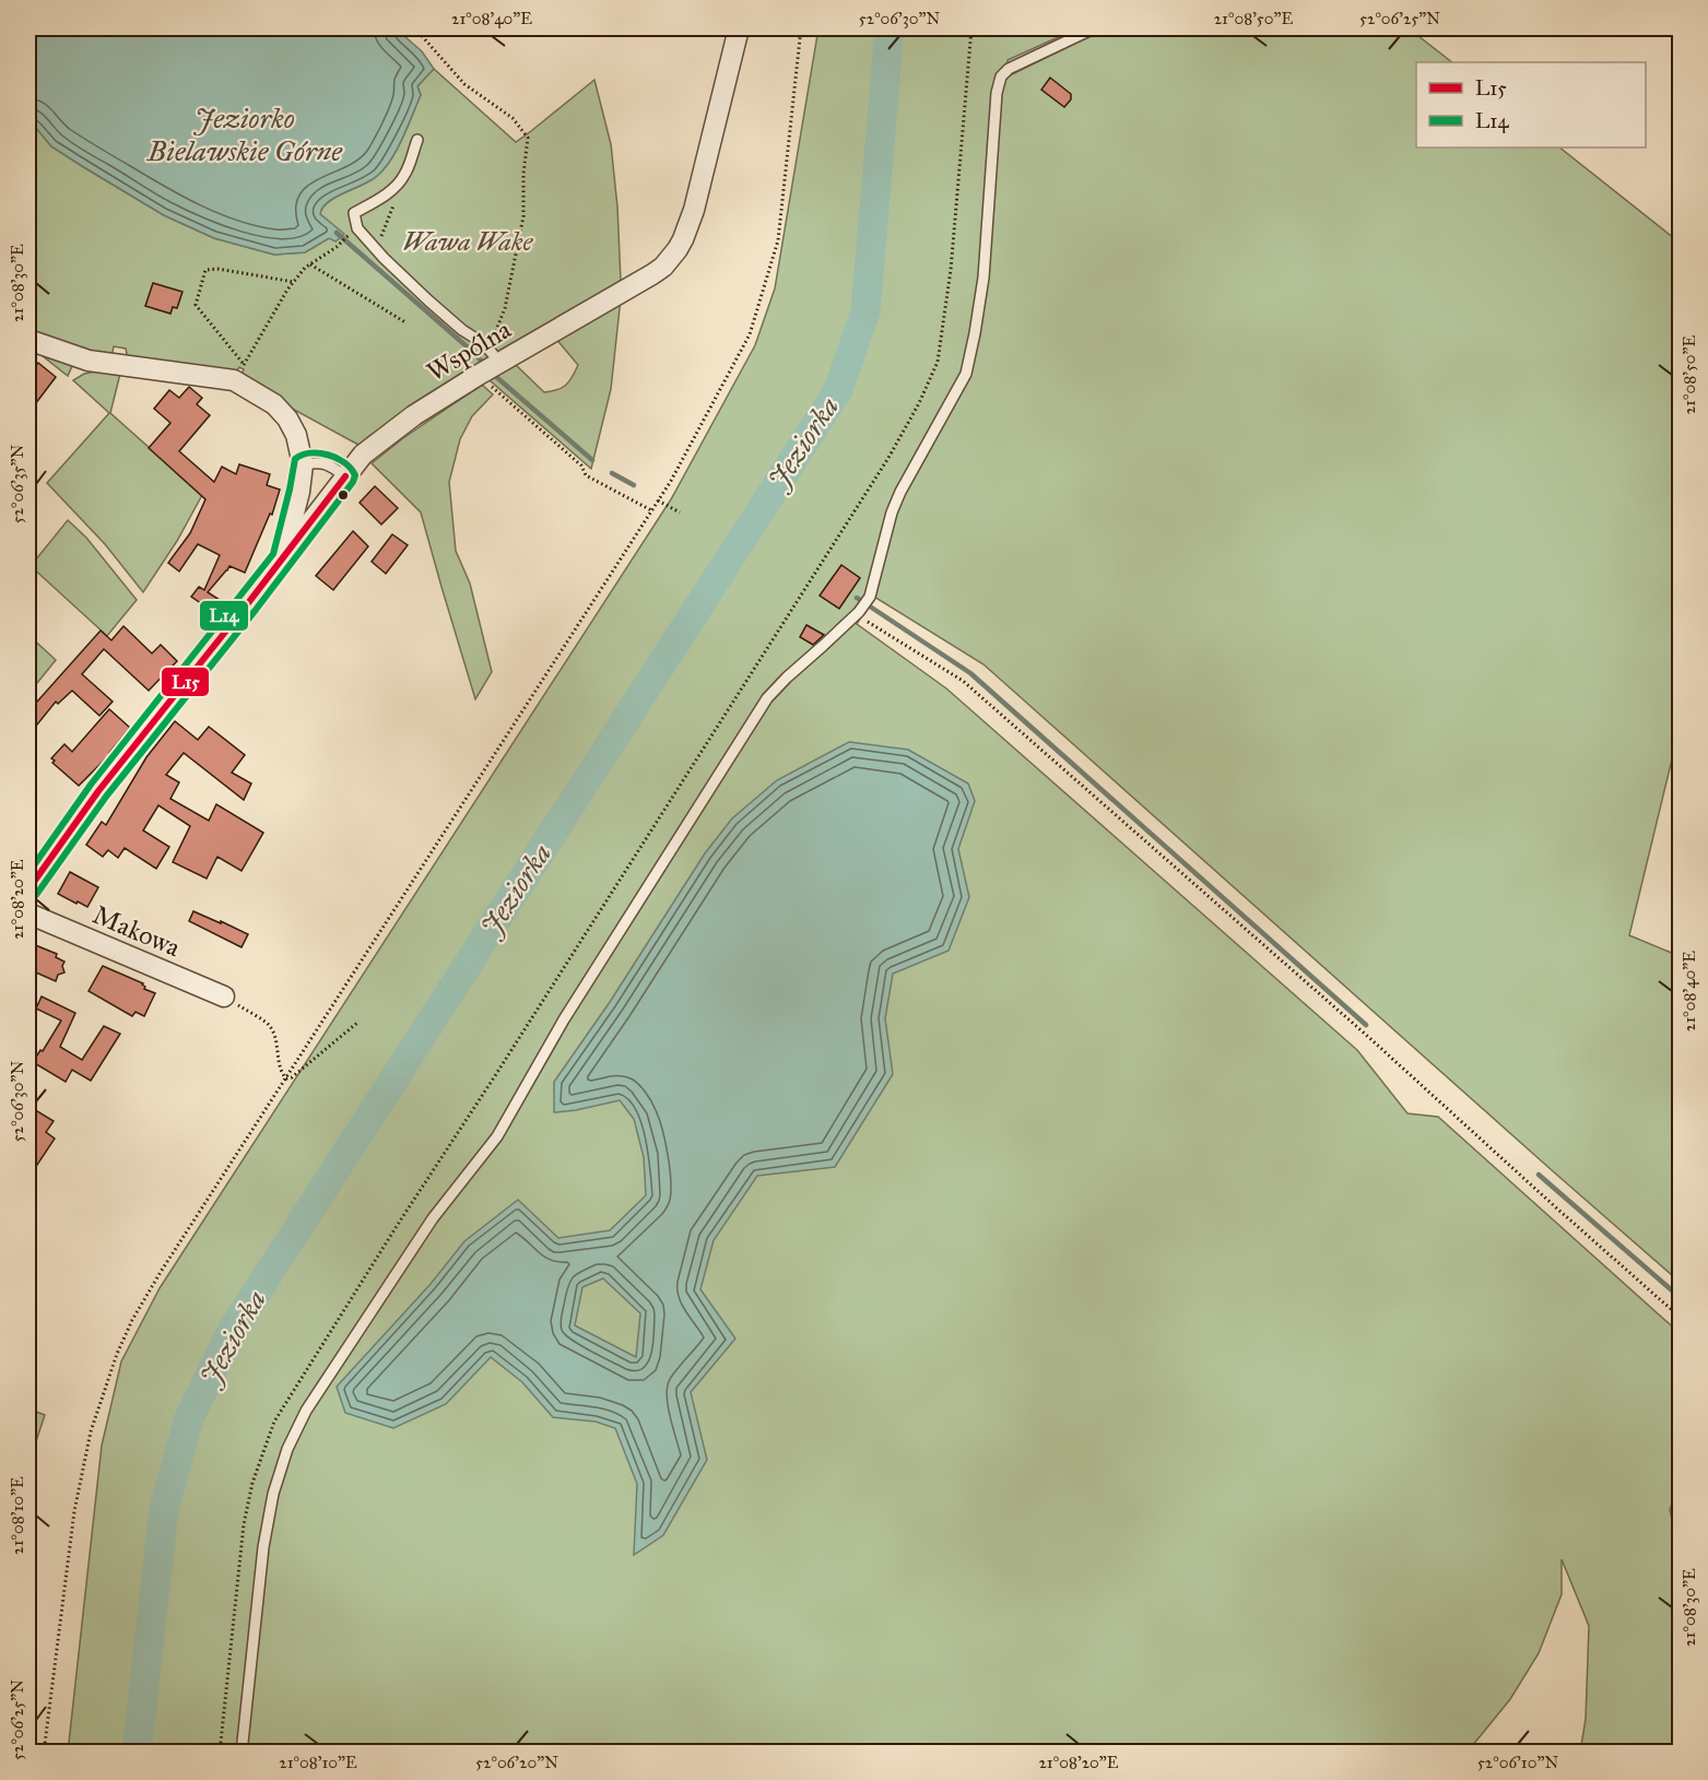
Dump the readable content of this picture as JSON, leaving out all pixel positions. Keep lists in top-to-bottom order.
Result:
{
  "streets": {
    "street": ["Wspólna", "Makowa"]
  },
  "water": ["Jeziorko Bielawskie Górne", "Jeziorka"],
  "parks": ["Wawa Wake"],
  "lines": ["transit line L14", "transit line L15"],
  "legend": ["L15", "L14"],
  "coordinates": [
    "21°08'40\"E",
    "52°06'30\"N",
    "21°08'50\"E",
    "52°06'25\"N",
    "21°08'30\"E",
    "52°06'35\"N",
    "21°08'20\"E",
    "21°08'10\"E",
    "52°06'20\"N",
    "52°06'10\"N"
  ]
}
